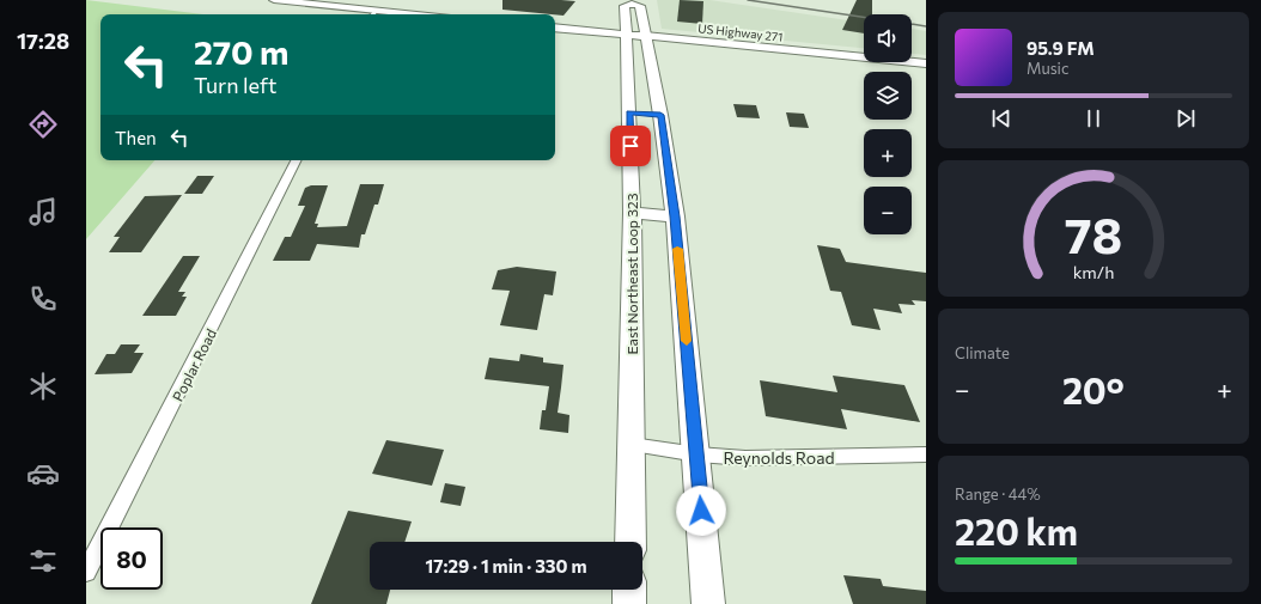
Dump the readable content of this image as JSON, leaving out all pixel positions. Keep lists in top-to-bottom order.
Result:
{
  "streets": {
    "highway": ["US Highway 271", "East Northeast Loop 323"],
    "street": ["Poplar Road", "Reynolds Road"]
  },
  "crossings": [
    ["US Highway 271", "East Northeast Loop 323"],
    ["East Northeast Loop 323", "Reynolds Road"]
  ],
  "page": {
    "tabs": "17:28",
    "map_buttons": ["+", "−"],
    "turn": ["270 m", "Turn left"],
    "song": ["95.9 FM", "Music"],
    "then": "Then",
    "tile": [
      "Climate",
      ["Range · 44%", "220 km"]
    ],
    "heat": ["−", "20°", "+"],
    "limit": "80",
    "trip": "17:29 · 1 min · 330 m",
    "gauge": ["78", "km/h"]
  }
}
